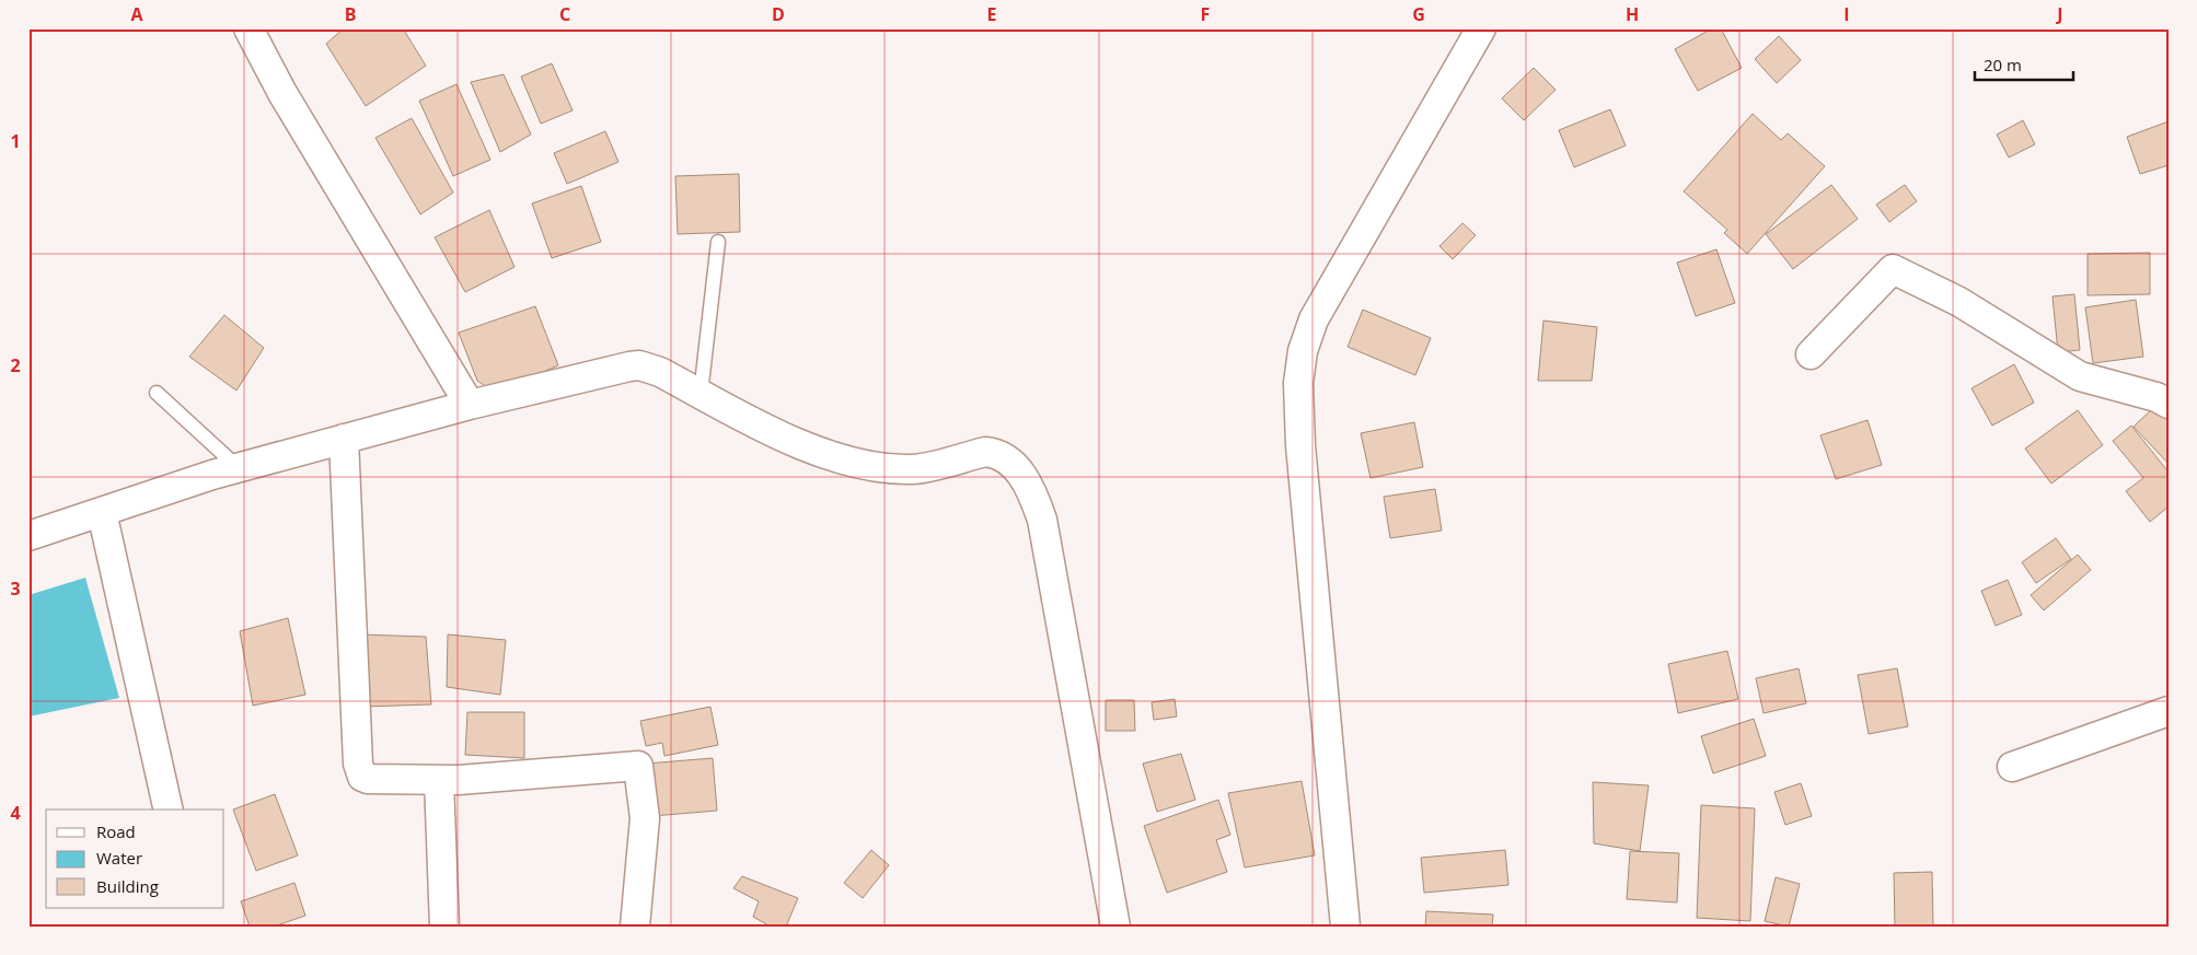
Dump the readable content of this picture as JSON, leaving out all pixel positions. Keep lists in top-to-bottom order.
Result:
{
  "legend": ["Road", "Water", "Building"],
  "scale_bar": "20 m",
  "grid": {
    "columns": [
      "A",
      "B",
      "C",
      "D",
      "E",
      "F",
      "G",
      "H",
      "I",
      "J"
    ],
    "rows": [
      "1",
      "2",
      "3",
      "4"
    ]
  }
}
